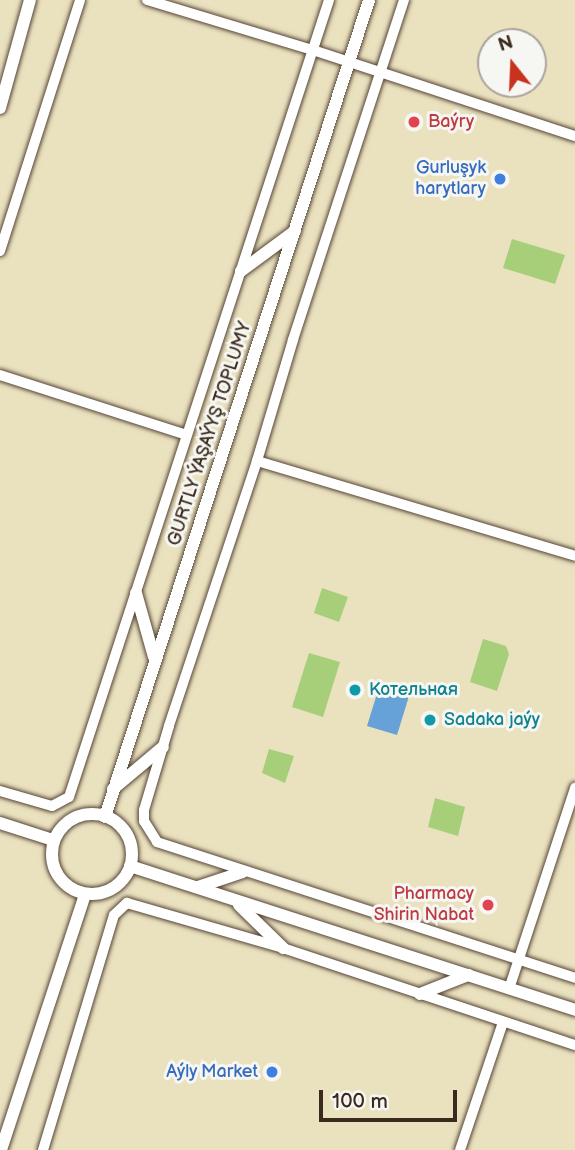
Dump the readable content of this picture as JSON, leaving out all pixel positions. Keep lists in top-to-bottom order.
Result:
{
  "streets": {
    "street": ["GURTLY ÝAŞAÝYŞ TOPLUMY"]
  },
  "places": [
    "Baýry",
    "Gurluşyk harytlary",
    "Котельная",
    "Sadaka jaýy",
    "Pharmacy Shirin Nabat",
    "Aýly Market"
  ],
  "scale_bar": "100 m",
  "north": "top"
}
